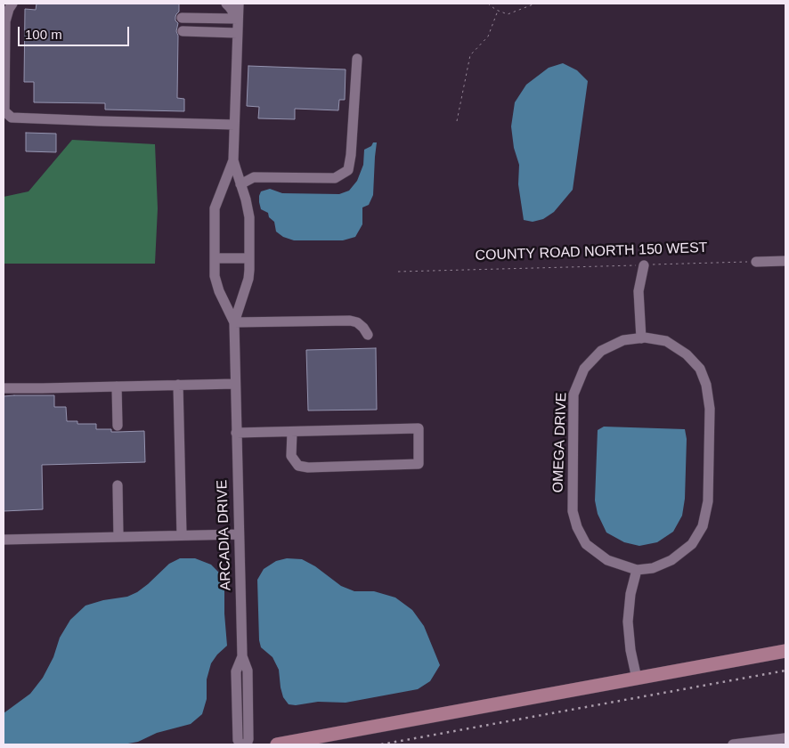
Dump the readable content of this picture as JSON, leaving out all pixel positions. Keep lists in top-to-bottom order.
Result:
{
  "streets": {
    "street": ["OMEGA DRIVE", "ARCADIA DRIVE"],
    "path": ["COUNTY ROAD NORTH 150 WEST"]
  },
  "scale_bar": "100 m"
}
